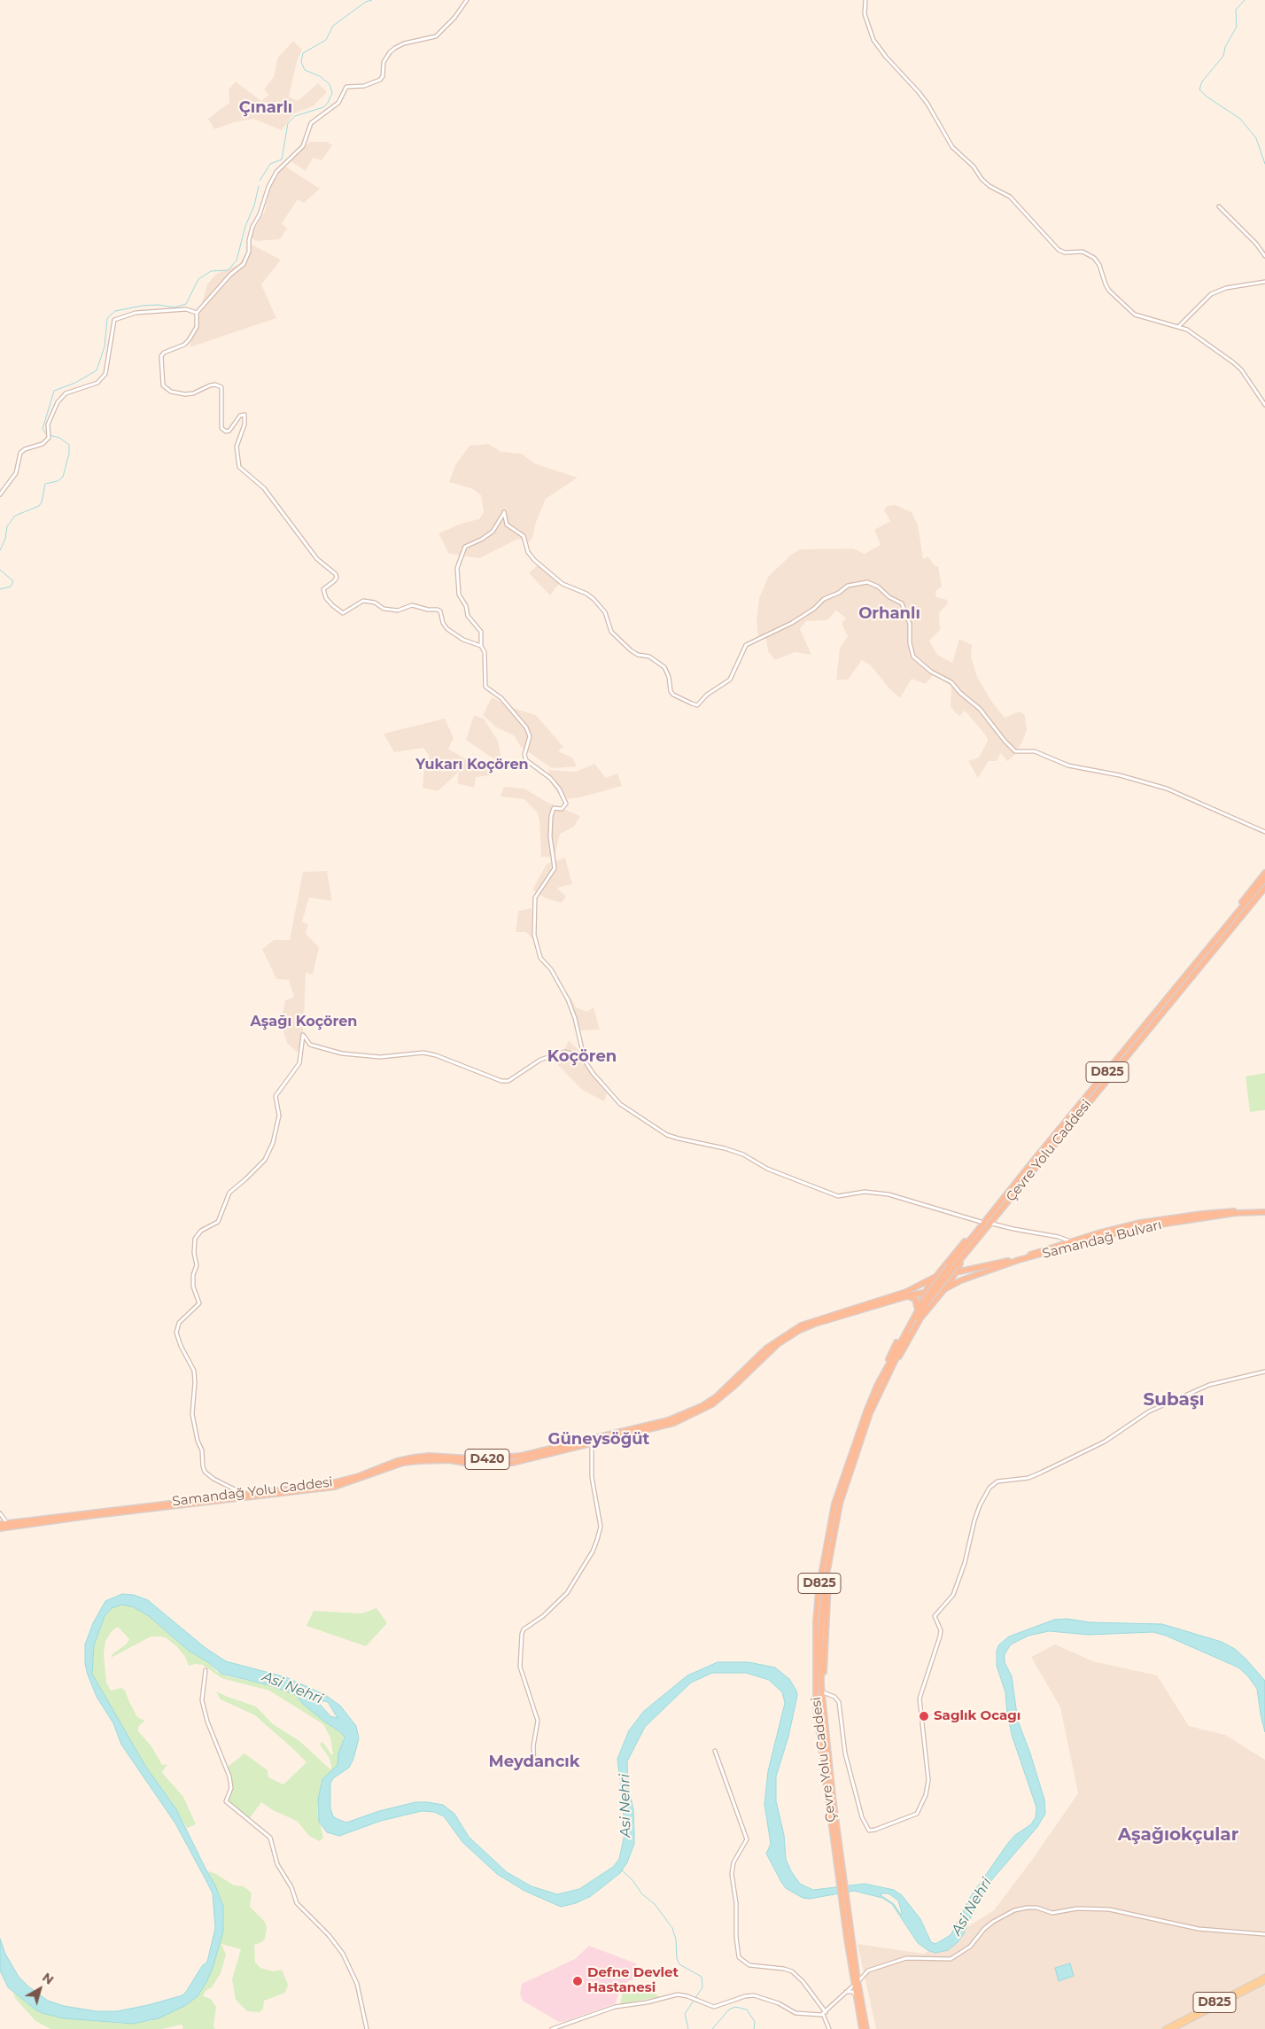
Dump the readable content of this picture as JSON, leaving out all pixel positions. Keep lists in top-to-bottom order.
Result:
{
  "streets": {
    "highway": [
      "D825",
      "Çevre Yolu Caddesi",
      "Samandağ Bulvarı",
      "D420",
      "Samandağ Yolu Caddesi"
    ]
  },
  "crossings": [
    ["Samandağ Bulvarı", "D420"],
    ["Samandağ Bulvarı", "Samandağ Yolu Caddesi"],
    ["D420", "Samandağ Yolu Caddesi"]
  ],
  "districts": [
    "Çınarlı",
    "Orhanlı",
    "Yukarı Koçören",
    "Aşağı Koçören",
    "Koçören",
    "Subaşı",
    "Güneysöğüt",
    "Meydancık",
    "Aşağıokçular"
  ],
  "water": ["Asi Nehri"],
  "places": ["Saglık Ocagı", "Defne Devlet Hastanesi"],
  "north": "top right"
}
